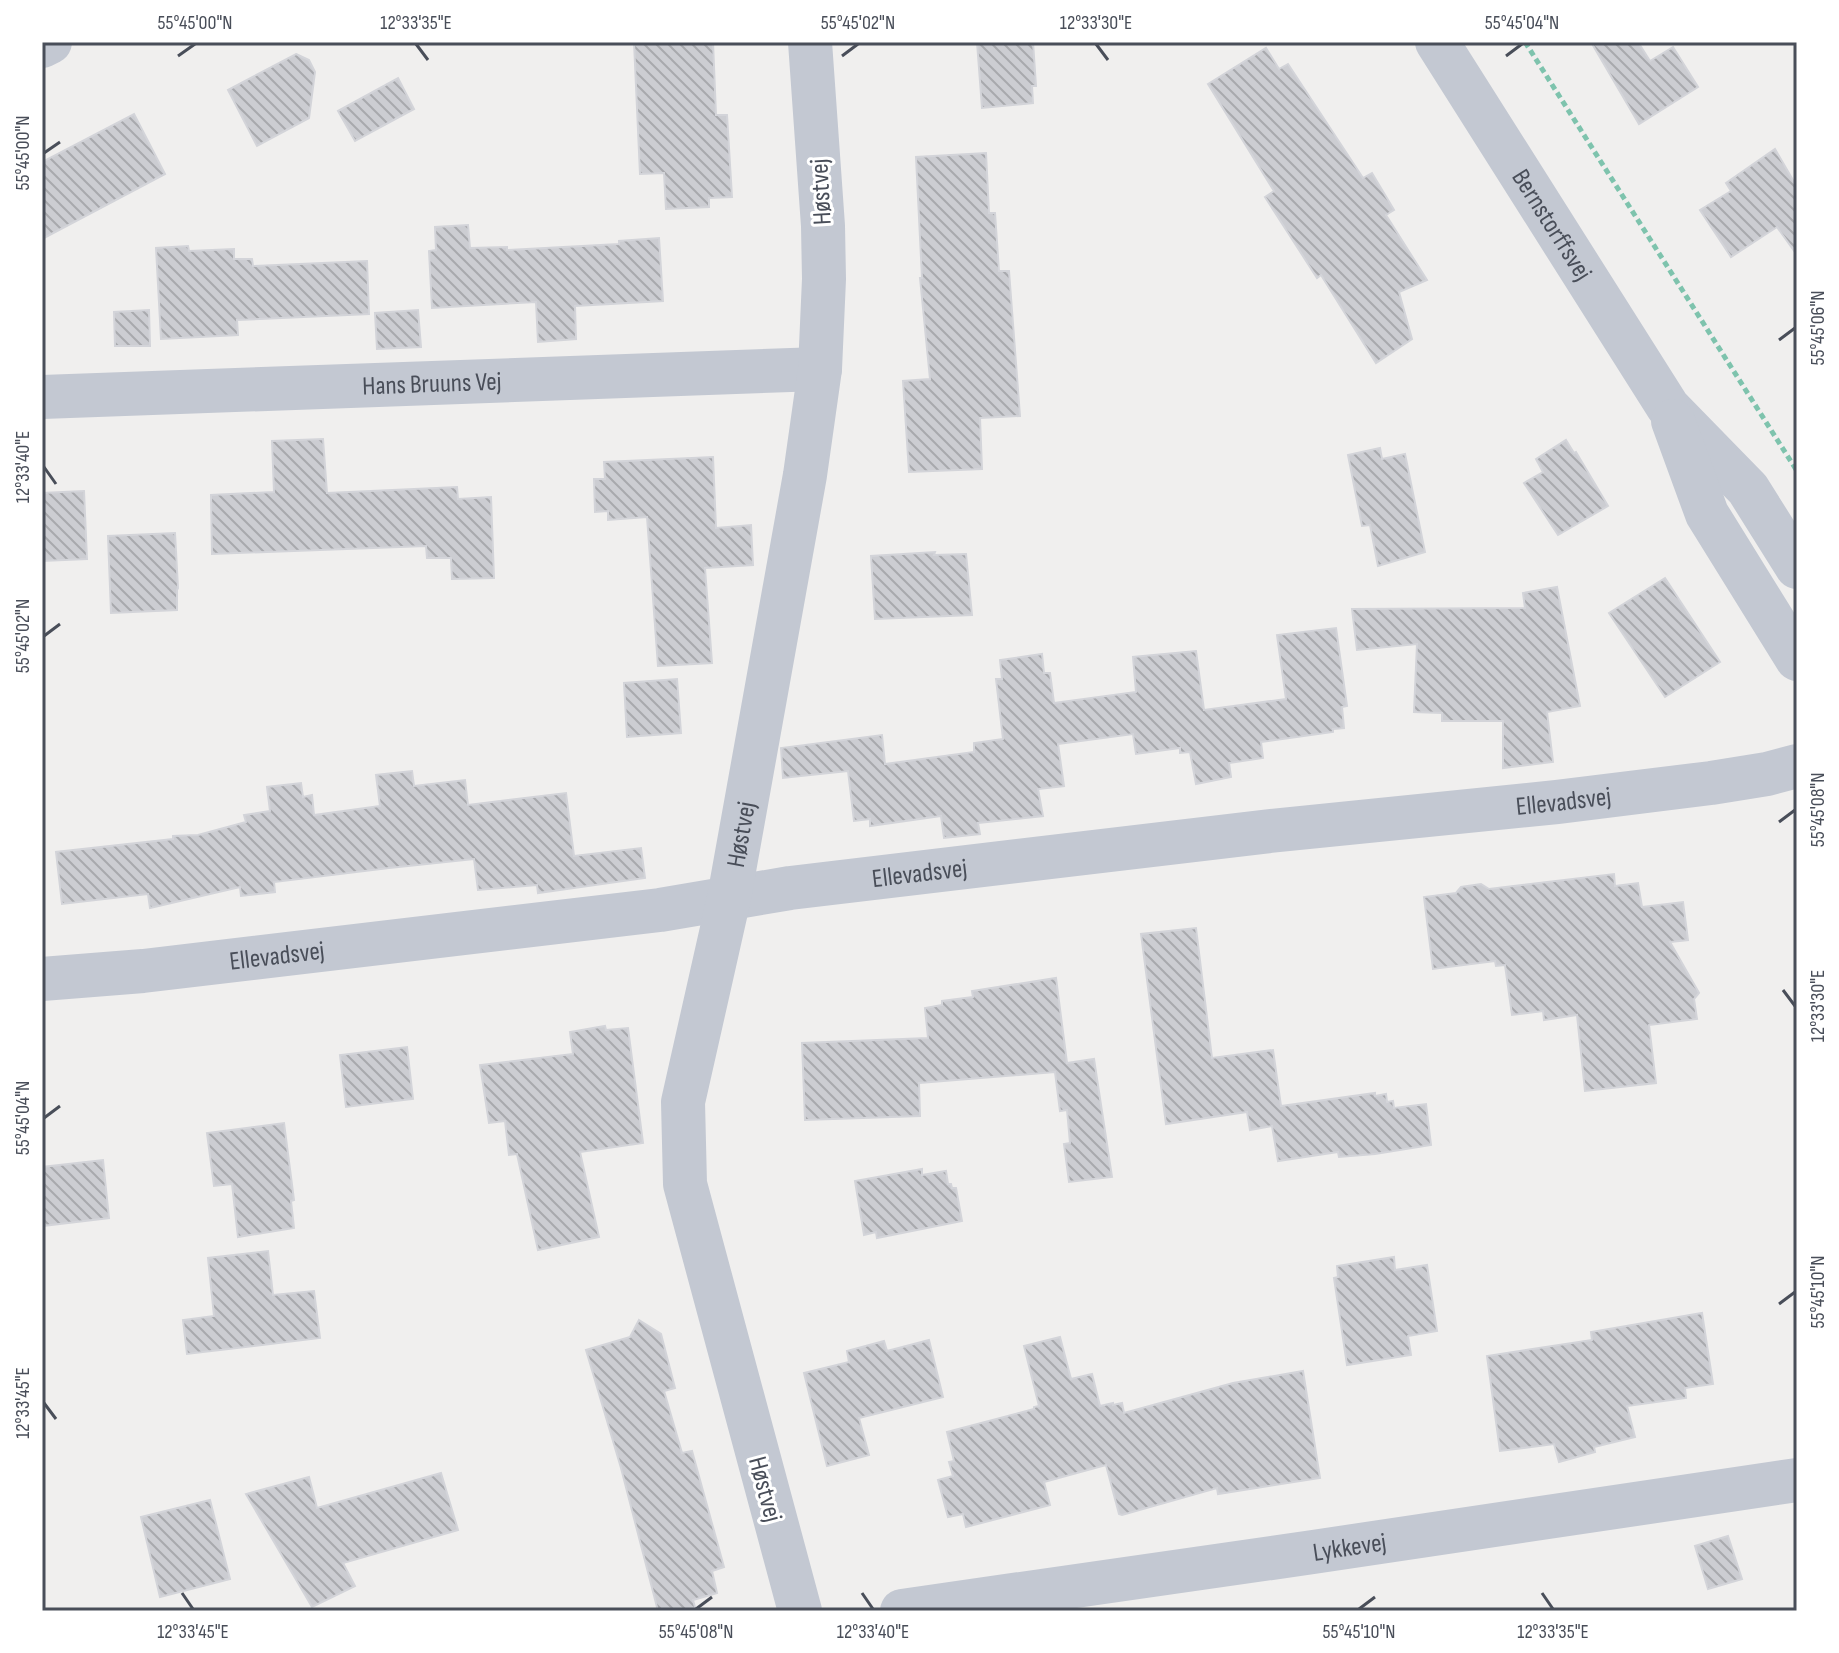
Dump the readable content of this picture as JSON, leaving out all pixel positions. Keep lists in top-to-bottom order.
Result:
{
  "streets": {
    "street": [
      "Høstvej",
      "Bernstorffsvej",
      "Hans Bruuns Vej",
      "Ellevadsvej",
      "Lykkevej"
    ]
  },
  "crossings": [
    ["Høstvej", "Hans Bruuns Vej"],
    ["Høstvej", "Ellevadsvej"]
  ],
  "coordinates": [
    "55°45'00\"N",
    "12°33'35\"E",
    "55°45'02\"N",
    "12°33'30\"E",
    "55°45'04\"N",
    "55°45'06\"N",
    "12°33'40\"E",
    "55°45'08\"N",
    "55°45'10\"N",
    "12°33'45\"E"
  ]
}
